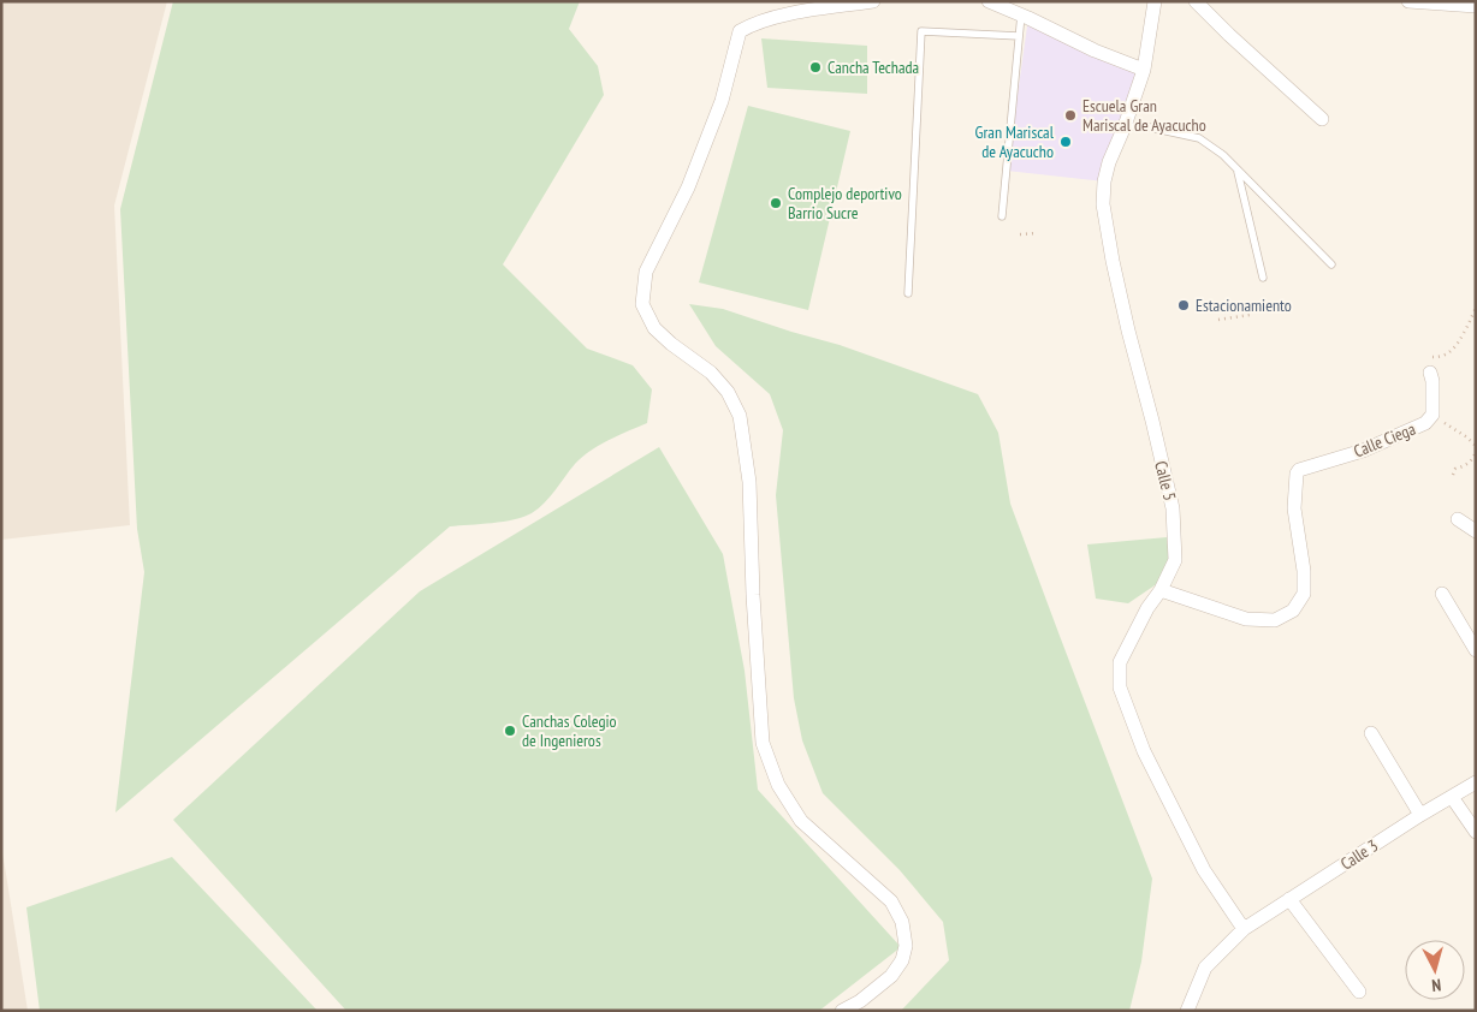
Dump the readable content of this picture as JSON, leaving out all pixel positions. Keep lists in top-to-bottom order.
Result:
{
  "streets": {
    "street": ["Calle Ciega", "Calle 5", "Calle 3"]
  },
  "crossings": [
    ["Calle Ciega", "Calle 5"],
    ["Calle 5", "Calle 3"]
  ],
  "places": [
    "Cancha Techada",
    "Escuela Gran Mariscal de Ayacucho",
    "Gran Mariscal de Ayacucho",
    "Complejo deportivo Barrio Sucre",
    "Estacionamiento",
    "Canchas Colegio de Ingenieros"
  ],
  "north": "bottom"
}
